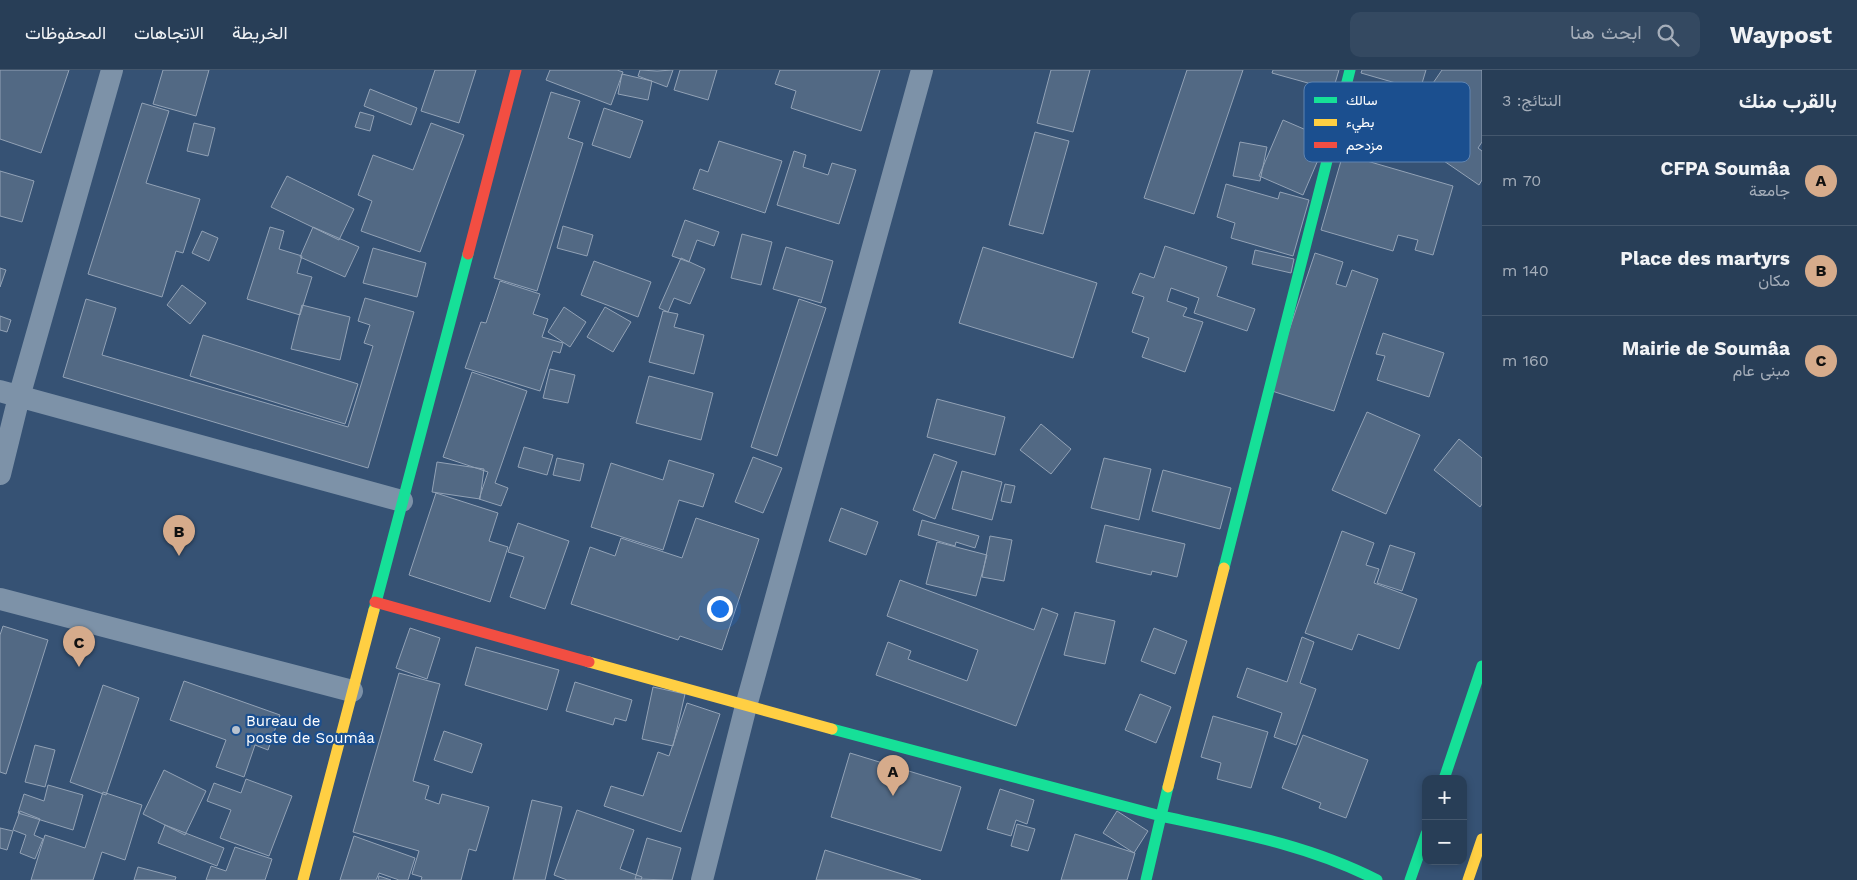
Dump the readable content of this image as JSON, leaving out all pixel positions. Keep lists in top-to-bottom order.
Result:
{
  "places": ["Bureau de poste de Soumâa"],
  "legend": ["سالك", "بطيء", "مزدحم"],
  "page": {
    "header": "Waypost",
    "search": "ابحث هنا",
    "nav": ["الخريطة", "الاتجاهات", "المحفوظات"],
    "heading": ["بالقرب منك", "النتائج: 3"],
    "list": [
      {
        "mark": "A",
        "name": "CFPA Soumâa",
        "note": "جامعة",
        "value": "70 m"
      },
      {
        "mark": "B",
        "name": "Place des martyrs",
        "note": "مكان",
        "value": "140 m"
      },
      {
        "mark": "C",
        "name": "Mairie de Soumâa",
        "note": "مبنى عام",
        "value": "160 m"
      }
    ],
    "pins": ["B", "C", "A"],
    "map_buttons": ["+", "−"]
  }
}
